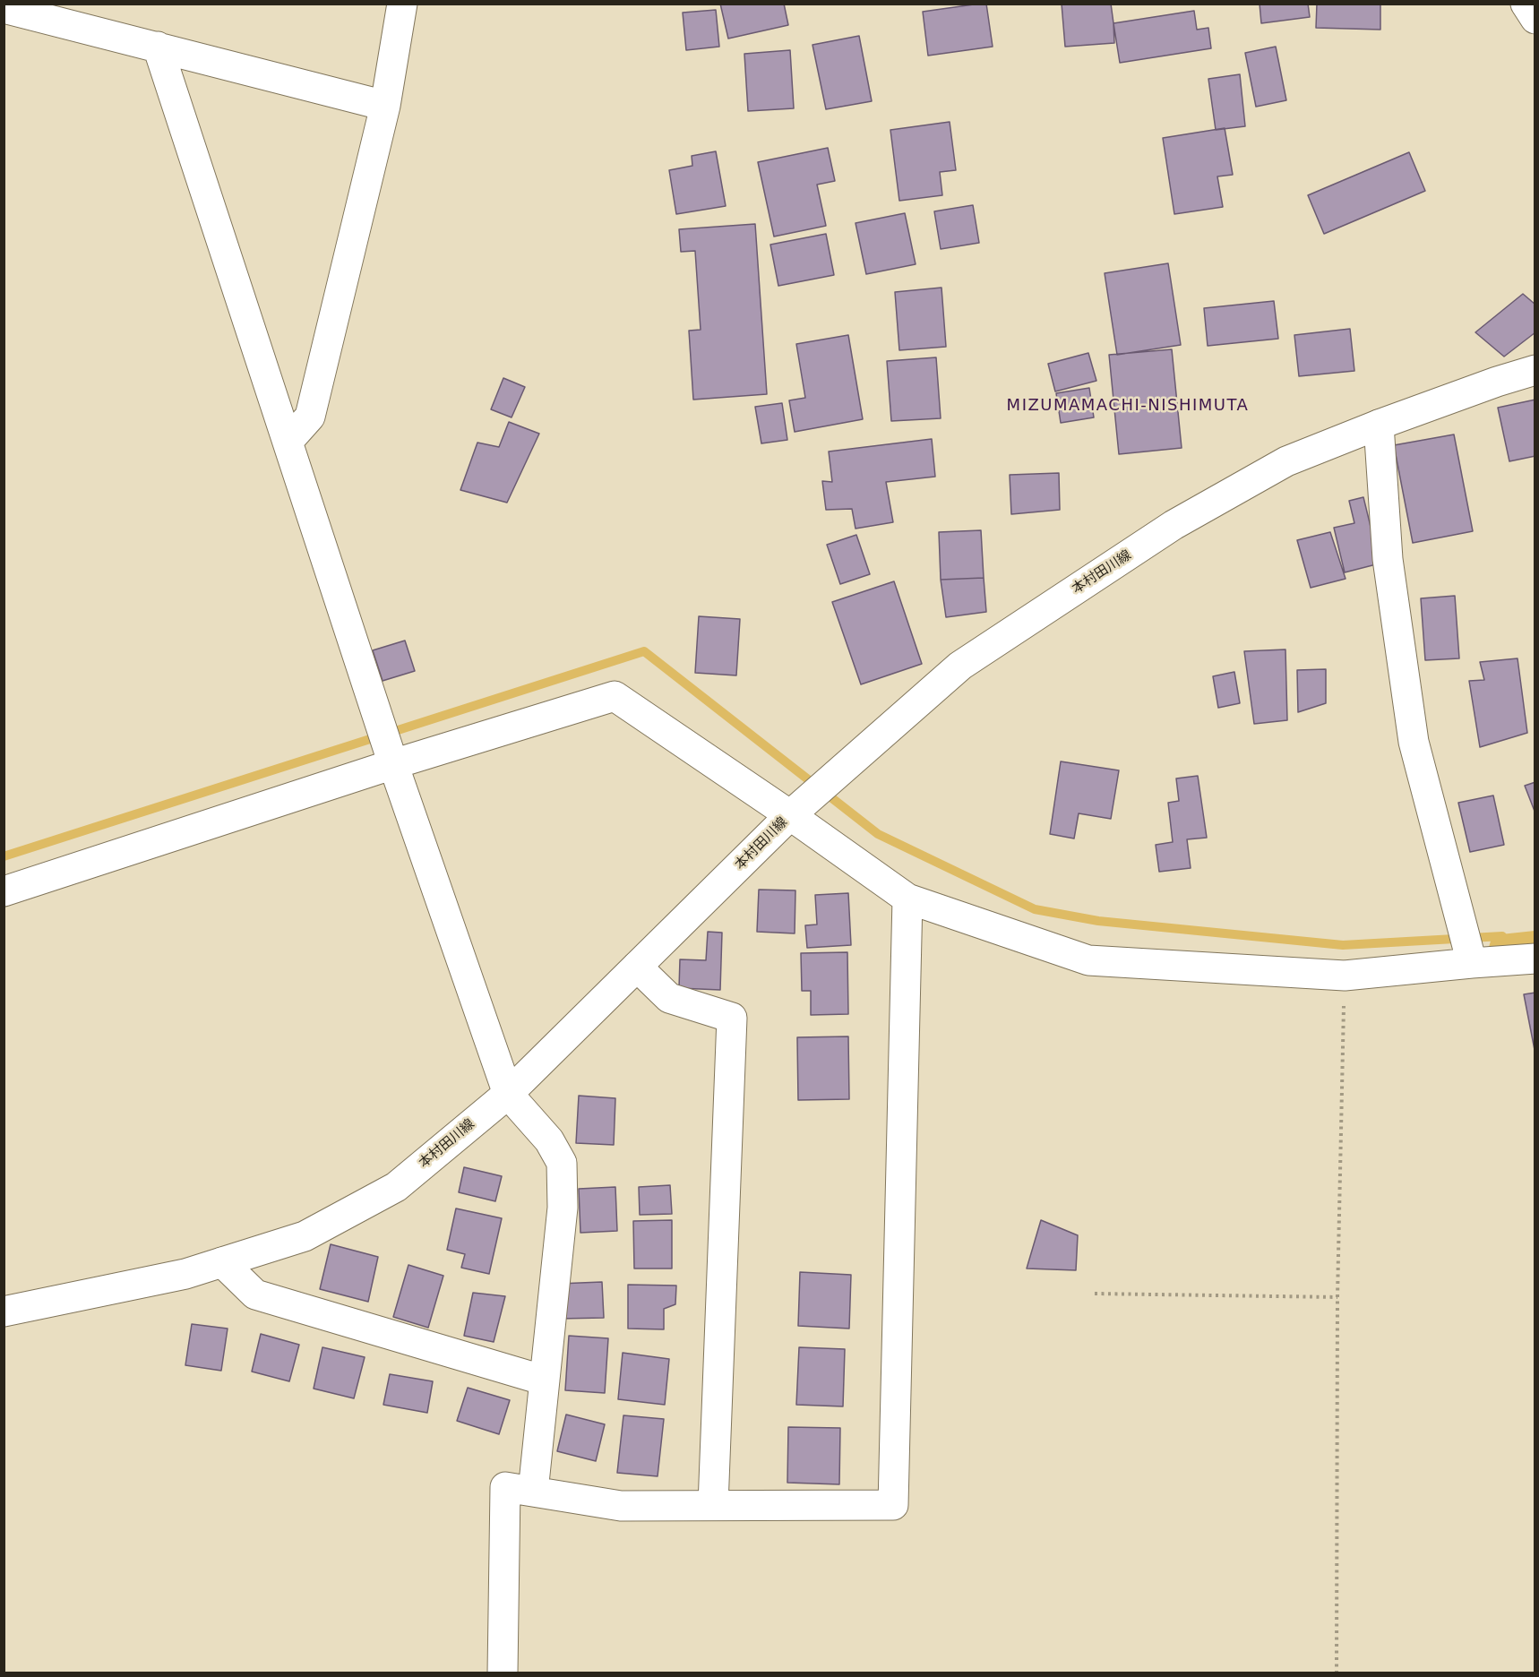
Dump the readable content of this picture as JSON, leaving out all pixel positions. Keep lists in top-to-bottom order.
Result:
{
  "streets": {
    "street": ["本村田川線"]
  },
  "districts": ["MIZUMAMACHI-NISHIMUTA"]
}
